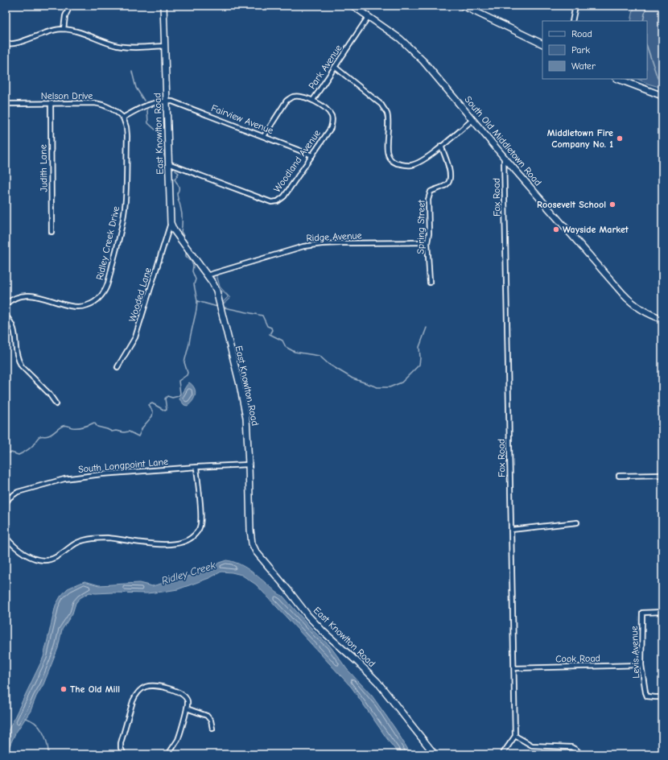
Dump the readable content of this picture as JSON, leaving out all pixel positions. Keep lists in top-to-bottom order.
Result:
{
  "streets": {
    "main road": ["East Knowlton Road", "South Old Middletown Road"],
    "street": [
      "Park Avenue",
      "Nelson Drive",
      "Fairview Avenue",
      "Woodland Avenue",
      "Judith Lane",
      "Fox Road",
      "Spring Street",
      "Ridge Avenue",
      "Ridley Creek Drive",
      "Wooded Lane",
      "South Longpoint Lane",
      "Levis Avenue",
      "Cook Road"
    ]
  },
  "crossings": [
    ["Park Avenue", "Fairview Avenue"],
    ["Park Avenue", "South Old Middletown Road"],
    ["Park Avenue", "Woodland Avenue"],
    ["Nelson Drive", "Judith Lane"],
    ["Nelson Drive", "Ridley Creek Drive"],
    ["Fairview Avenue", "East Knowlton Road"],
    ["Fairview Avenue", "Woodland Avenue"],
    ["East Knowlton Road", "Woodland Avenue"],
    ["East Knowlton Road", "Ridge Avenue"],
    ["East Knowlton Road", "Wooded Lane"],
    ["East Knowlton Road", "South Longpoint Lane"],
    ["South Old Middletown Road", "Fox Road"],
    ["Fox Road", "Cook Road"],
    ["Spring Street", "Ridge Avenue"],
    ["Levis Avenue", "Cook Road"]
  ],
  "water": ["Ridley Creek"],
  "places": [
    "Middletown Fire Company No. 1",
    "Roosevelt School",
    "Wayside Market",
    "The Old Mill"
  ],
  "legend": ["Road", "Park", "Water"]
}
